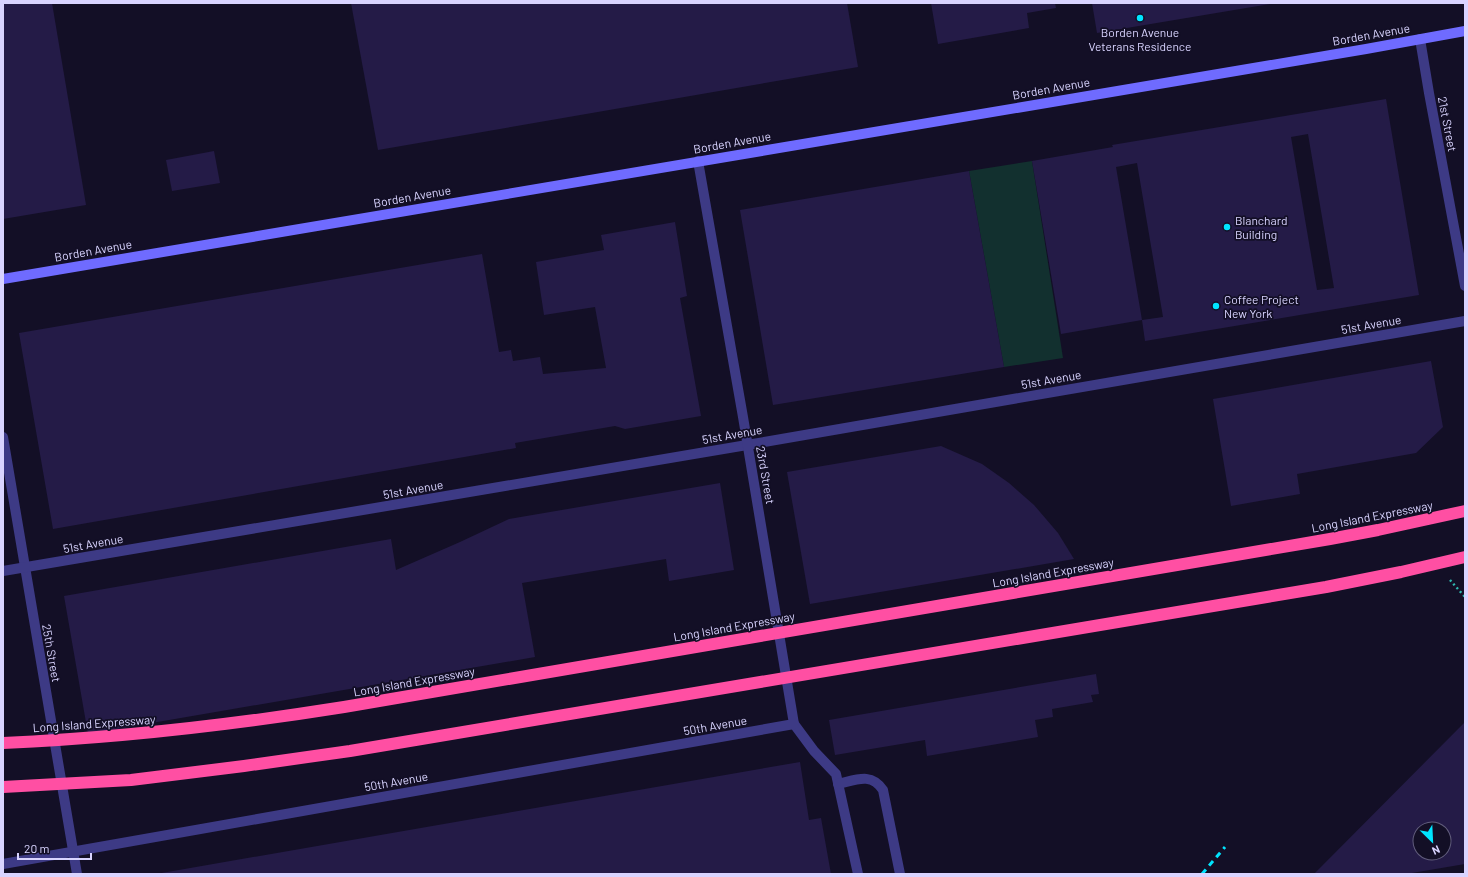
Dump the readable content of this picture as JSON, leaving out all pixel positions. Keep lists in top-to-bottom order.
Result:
{
  "streets": {
    "highway": ["Long Island Expressway"],
    "main road": ["Borden Avenue"],
    "street": [
      "21st Street",
      "51st Avenue",
      "23rd Street",
      "25th Street",
      "50th Avenue"
    ]
  },
  "crossings": [
    ["Borden Avenue", "21st Street"],
    ["Borden Avenue", "23rd Street"],
    ["51st Avenue", "23rd Street"],
    ["51st Avenue", "25th Street"],
    ["23rd Street", "50th Avenue"],
    ["25th Street", "50th Avenue"]
  ],
  "places": ["Borden Avenue Veterans Residence", "Blanchard Building", "Coffee Project New York"],
  "scale_bar": "20 m",
  "north": "bottom right"
}
